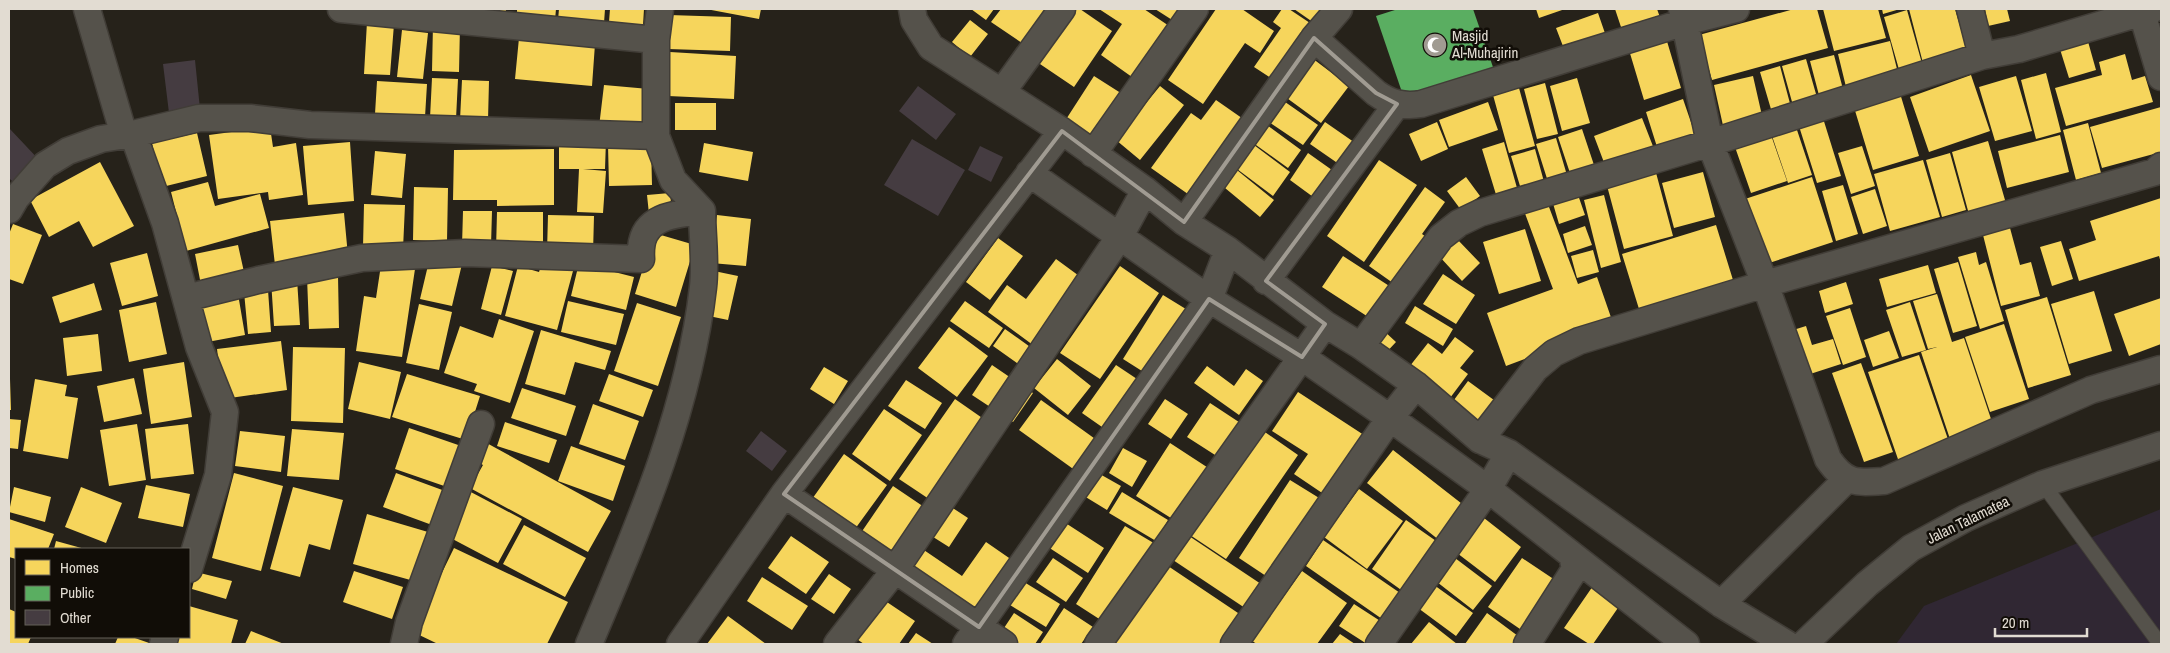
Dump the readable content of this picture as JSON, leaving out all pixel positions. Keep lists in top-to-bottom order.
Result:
{
  "streets": {
    "street": ["Jalan Talamatea"]
  },
  "places": {
    "mosque": ["Masjid Al-Muhajirin"]
  },
  "legend": ["Homes", "Public", "Other"],
  "scale_bar": "20 m"
}
